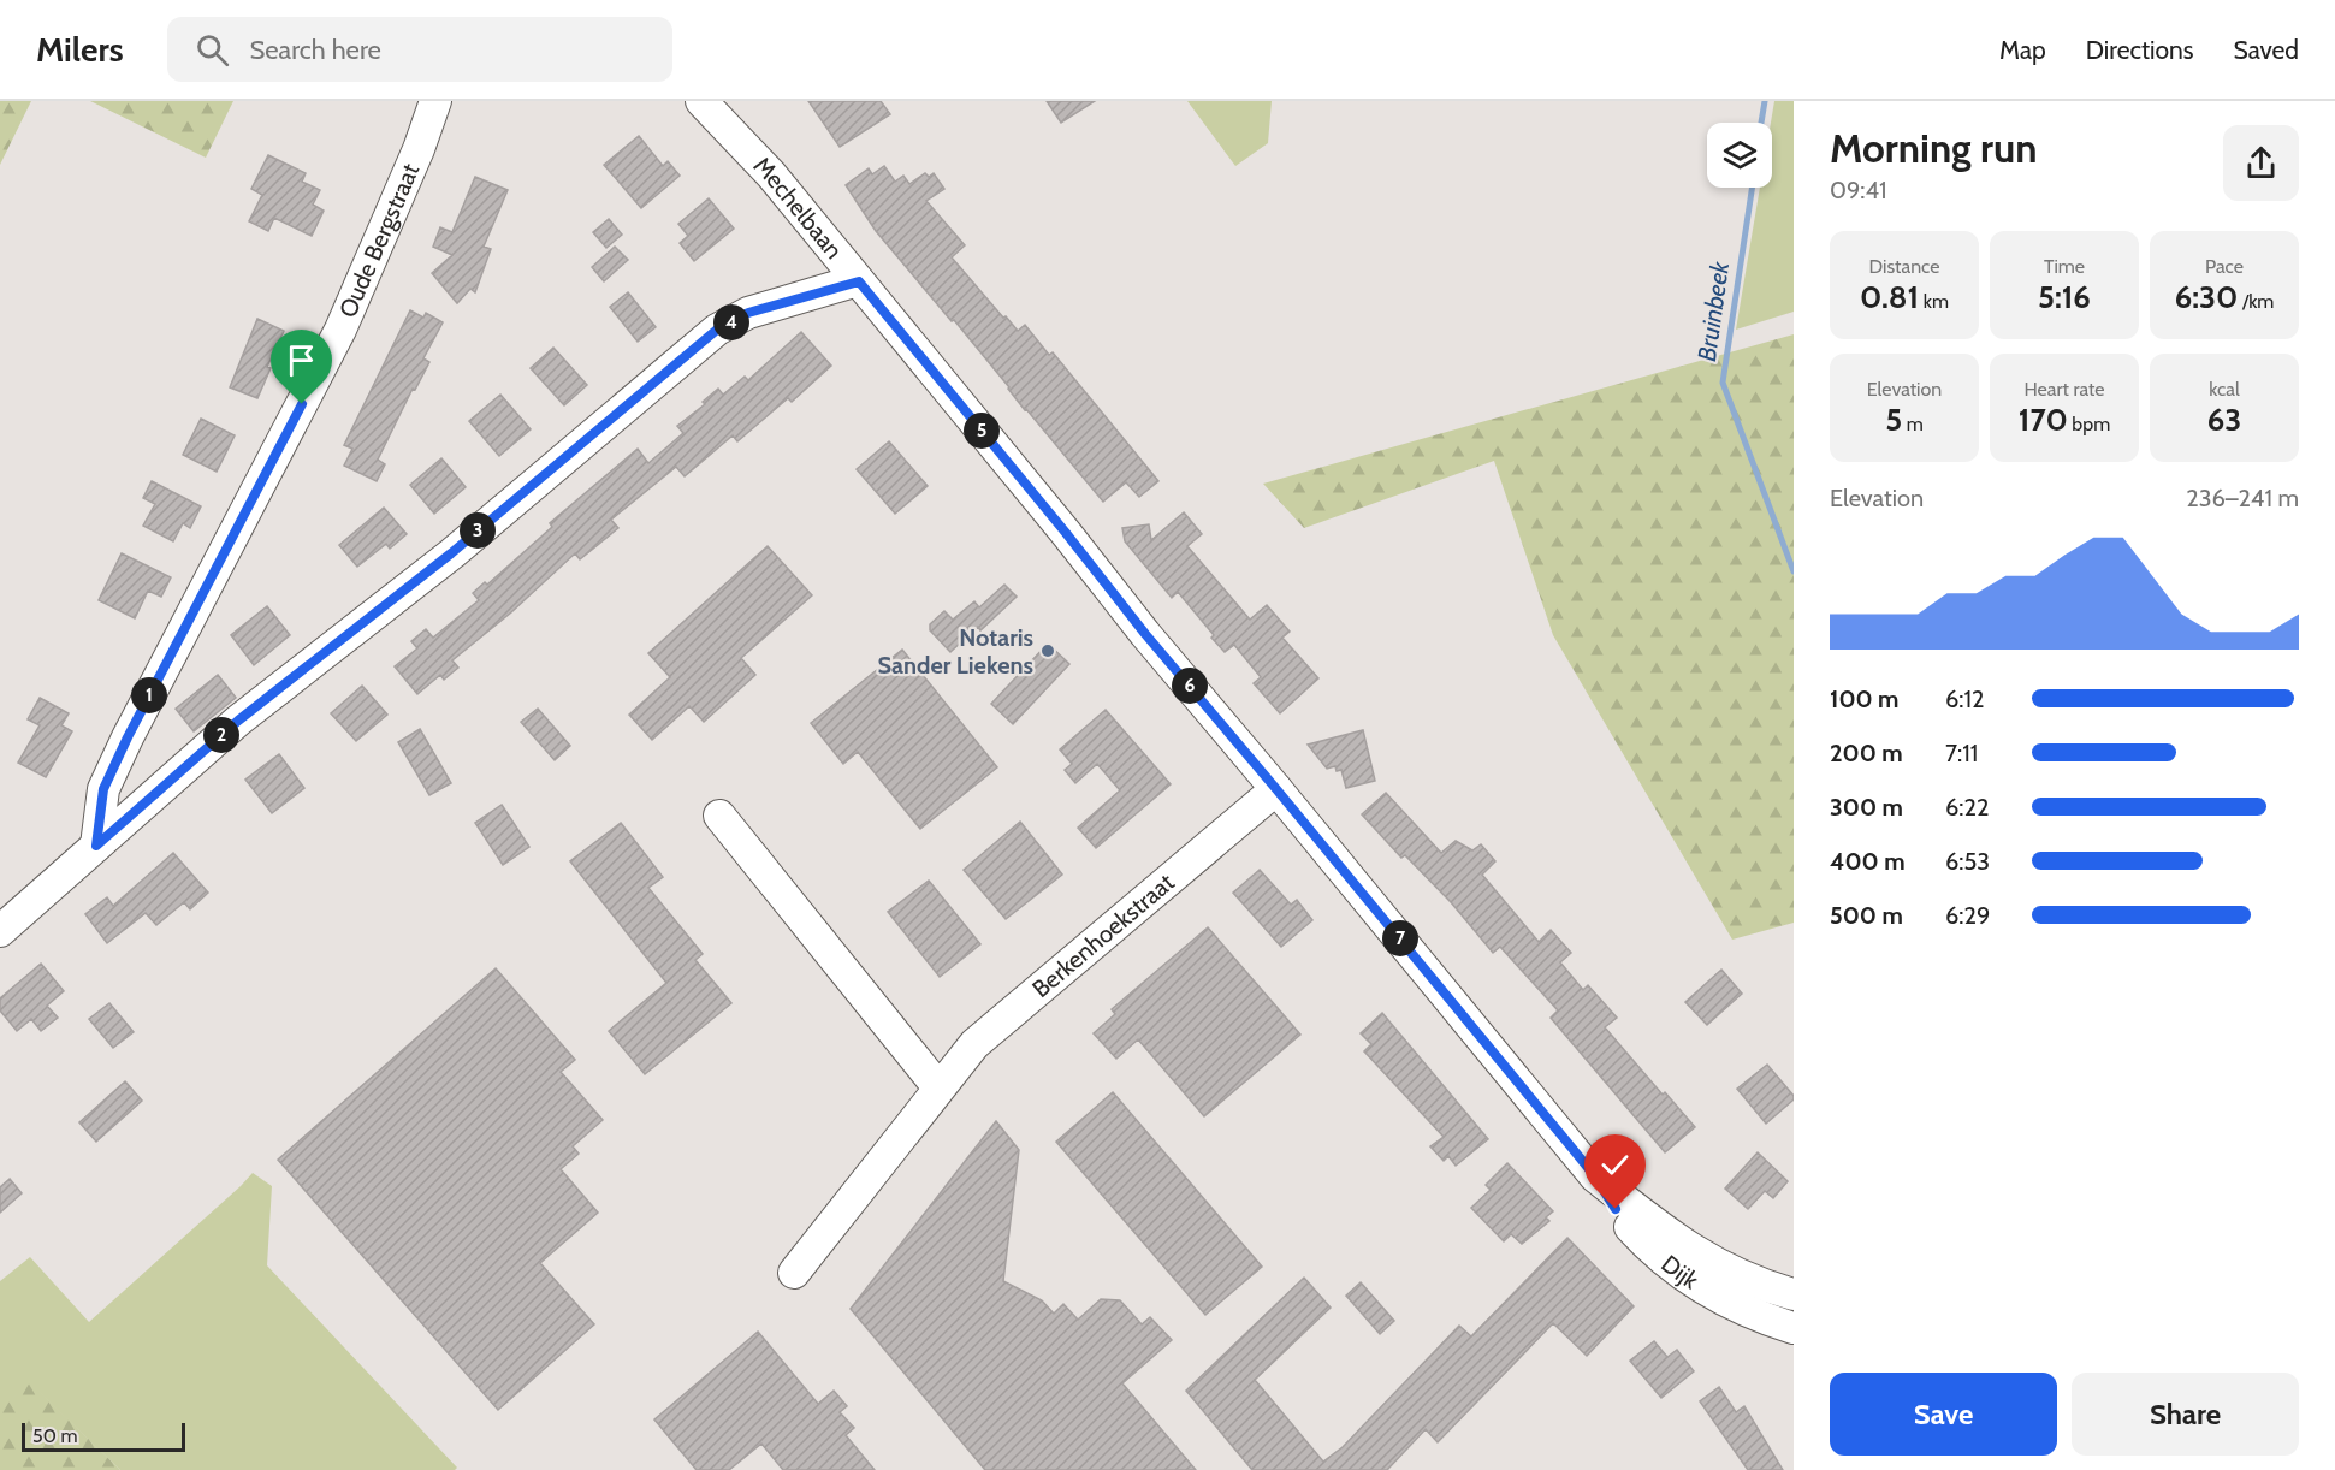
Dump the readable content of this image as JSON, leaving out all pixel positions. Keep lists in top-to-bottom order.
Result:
{
  "streets": {
    "street": [
      "Mechelbaan",
      "Oude Bergstraat",
      "Berkenhoekstraat",
      "Dijk"
    ]
  },
  "crossings": [
    ["Mechelbaan", "Berkenhoekstraat"],
    ["Mechelbaan", "Dijk"]
  ],
  "water": ["Bruinbeek"],
  "places": ["Notaris Sander Liekens"],
  "scale_bar": "50 m",
  "page": {
    "header": "Milers",
    "search": "Search here",
    "nav": ["Map", "Directions", "Saved"],
    "heading": ["Morning run", "09:41"],
    "stats": [
      ["Distance", "0.81 km"],
      ["Time", "5:16"],
      ["Pace", "6:30 /km"],
      ["Elevation", "5 m"],
      ["Heart rate", "170 bpm"],
      ["kcal", "63"]
    ],
    "pins": [
      "4",
      "5",
      "3",
      "6",
      "1",
      "2",
      "7"
    ],
    "chart": ["Elevation", "236–241 m"],
    "list": [
      {
        "name": "100 m",
        "note": "6:12"
      },
      {
        "name": "200 m",
        "note": "7:11"
      },
      {
        "name": "300 m",
        "note": "6:22"
      },
      {
        "name": "400 m",
        "note": "6:53"
      },
      {
        "name": "500 m",
        "note": "6:29"
      }
    ],
    "buttons": ["Save", "Share"],
    "scale": "50 m"
  }
}
